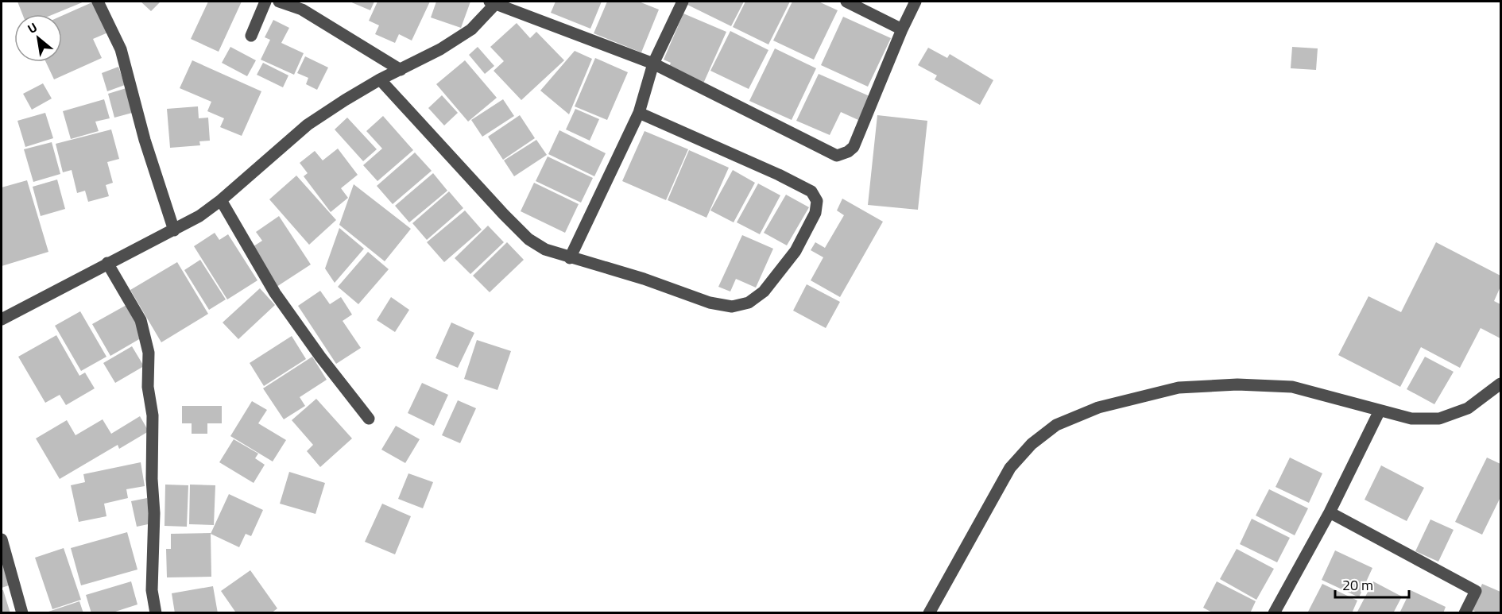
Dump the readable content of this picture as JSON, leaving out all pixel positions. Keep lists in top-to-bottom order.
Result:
{
  "scale_bar": "20 m",
  "north": "top left"
}
